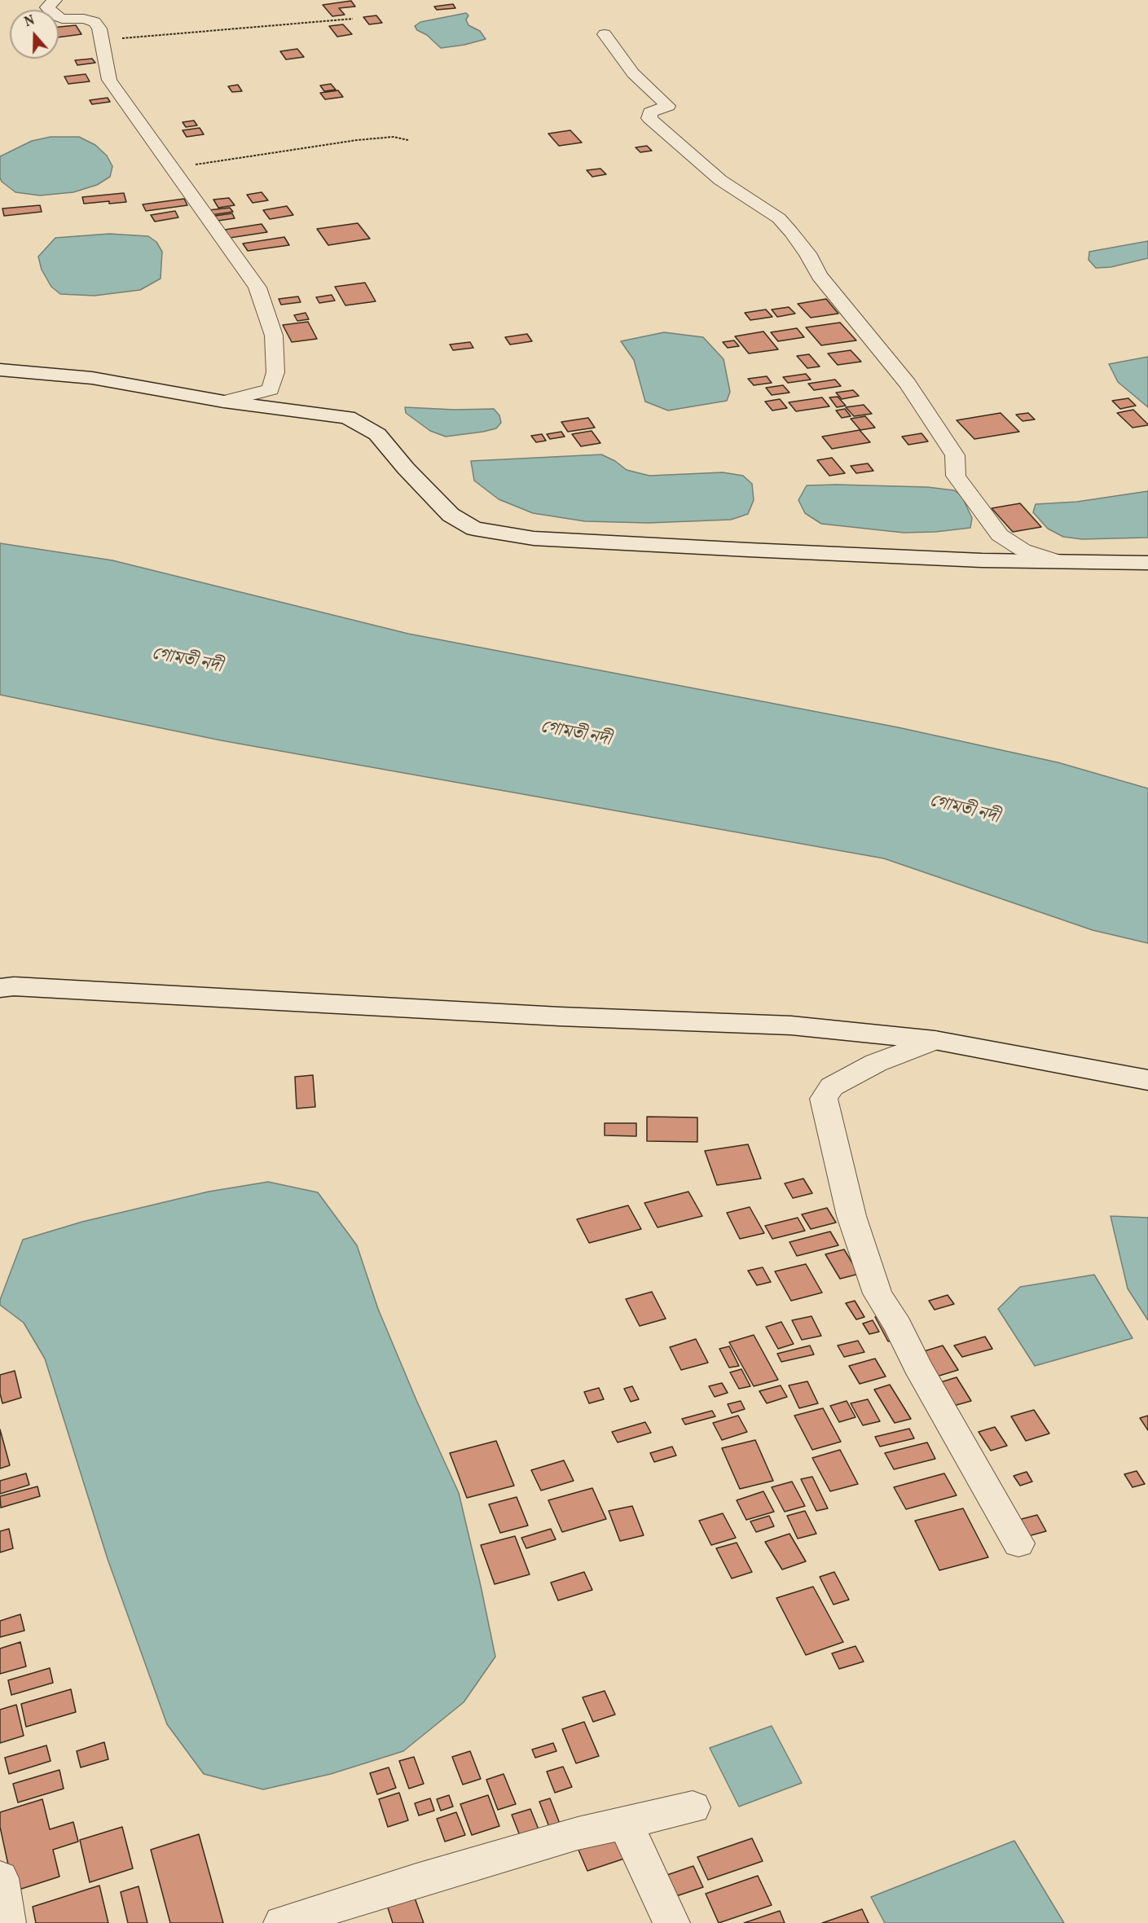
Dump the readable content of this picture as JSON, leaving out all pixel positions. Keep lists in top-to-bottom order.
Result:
{
  "water": ["গোমতী নদী"],
  "north": "top"
}
